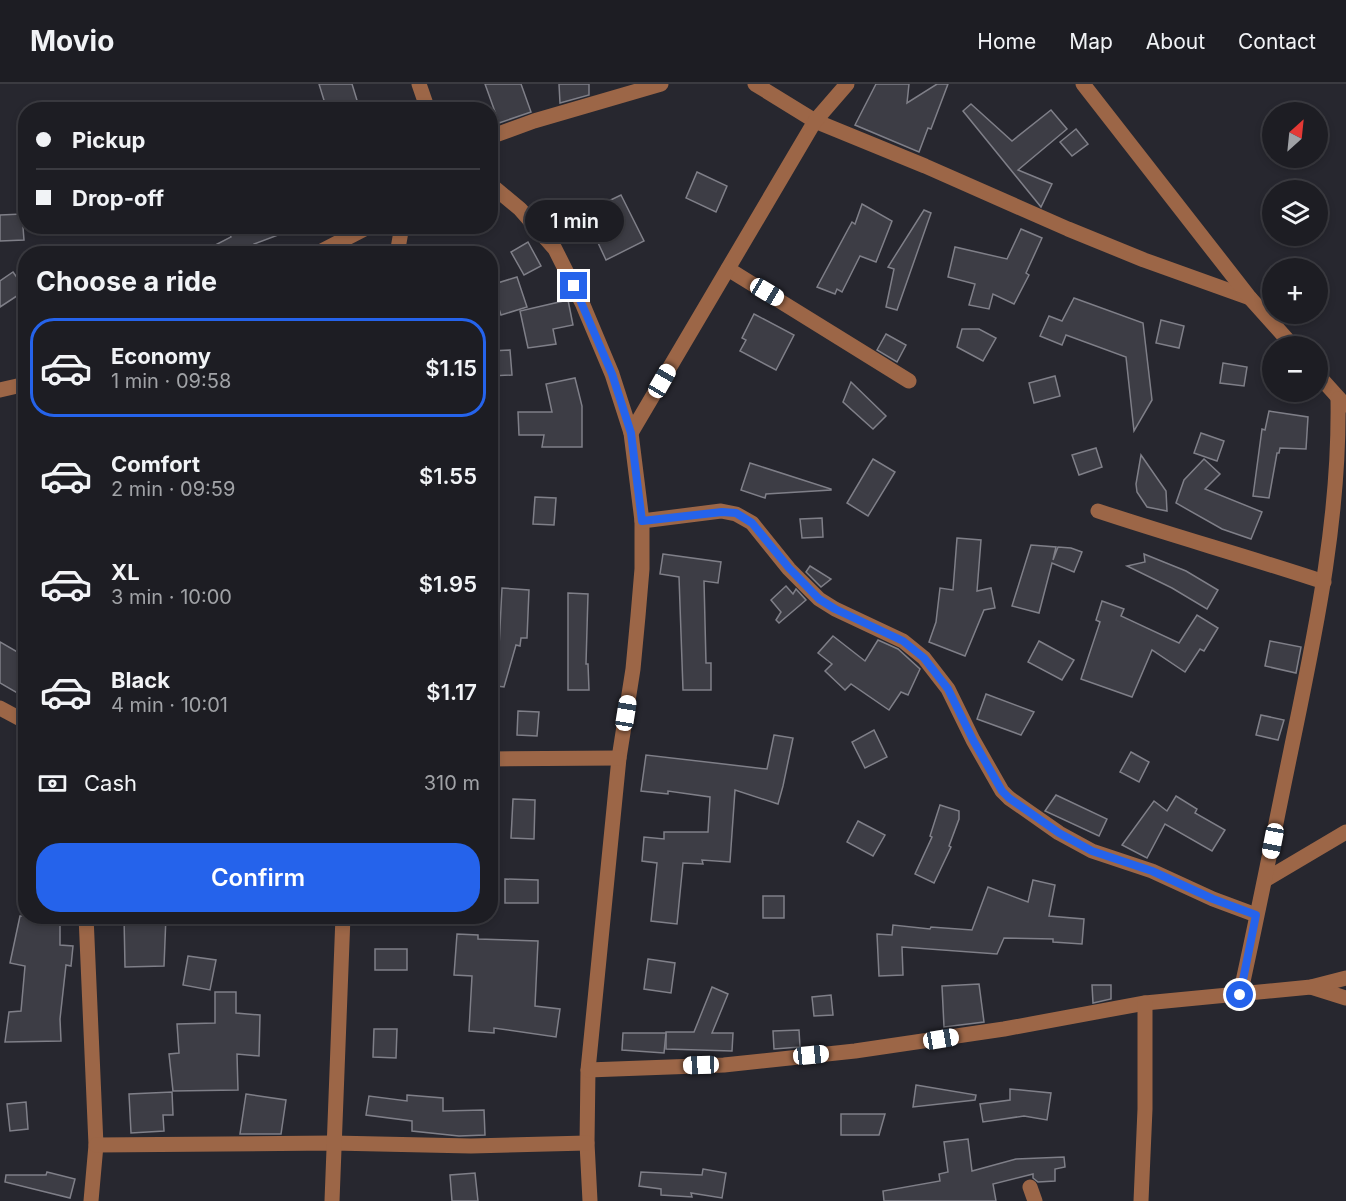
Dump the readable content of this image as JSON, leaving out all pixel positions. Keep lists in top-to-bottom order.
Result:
{
  "north": "top right",
  "page": {
    "header": "Movio",
    "nav": [
      "Home",
      "Map",
      "About",
      "Contact"
    ],
    "map_buttons": ["+", "−"],
    "banner": ["Pickup", "Drop-off"],
    "bubble": "1 min",
    "heading": "Choose a ride",
    "list": [
      {
        "name": "Economy",
        "note": "1 min · 09:58",
        "value": "$1.15"
      },
      {
        "name": "Comfort",
        "note": "2 min · 09:59",
        "value": "$1.55"
      },
      {
        "name": "XL",
        "note": "3 min · 10:00",
        "value": "$1.95"
      },
      {
        "name": "Black",
        "note": "4 min · 10:01",
        "value": "$1.17"
      }
    ],
    "pay": ["Cash", "310 m"],
    "buttons": "Confirm"
  }
}
